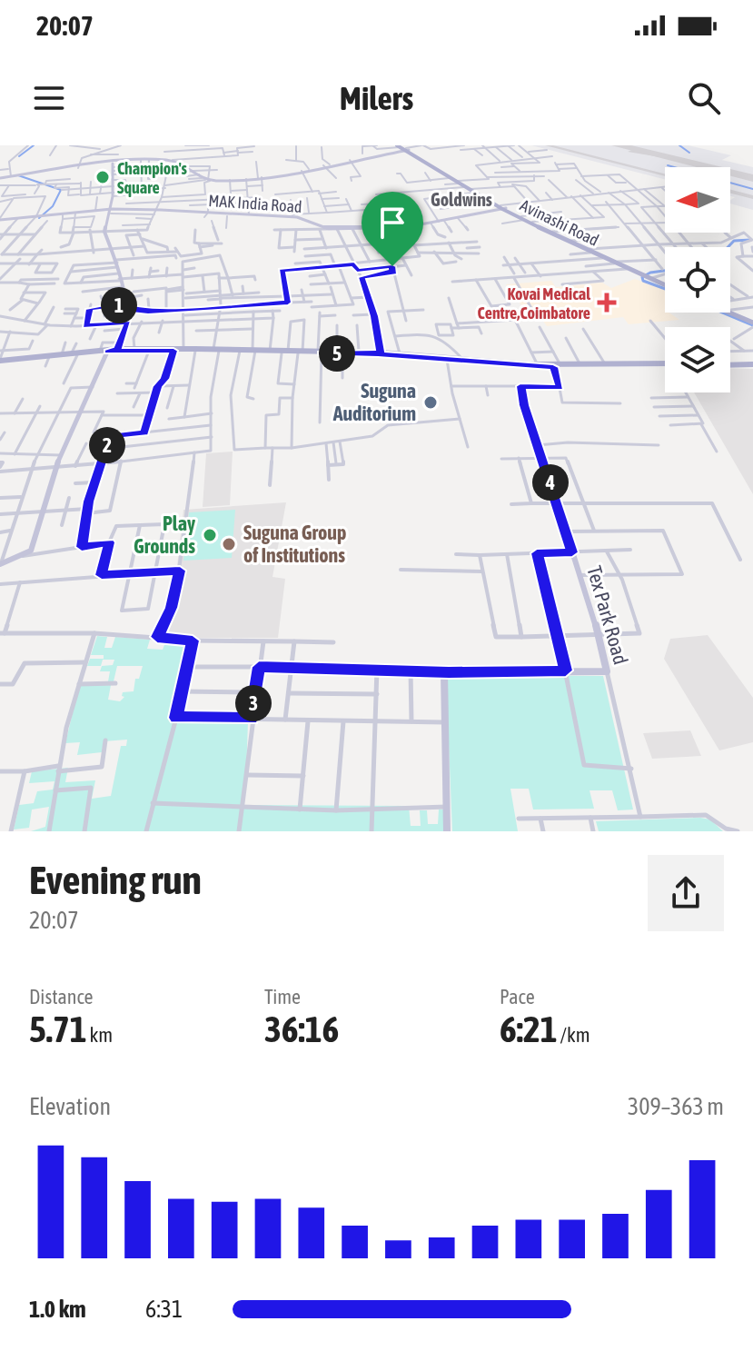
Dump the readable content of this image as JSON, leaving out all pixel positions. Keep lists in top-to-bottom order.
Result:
{
  "streets": {
    "main road": ["Avinashi Road"],
    "street": ["MAK India Road", "Tex Park Road"]
  },
  "crossings": [
    ["MAK India Road", "Avinashi Road"]
  ],
  "districts": ["Goldwins"],
  "places": {
    "other": [
      "Champion's Square",
      "Suguna Auditorium",
      "Play Grounds",
      "Suguna Group of Institutions"
    ],
    "health": ["Kovai Medical Centre,Coimbatore"]
  },
  "north": "left",
  "page": {
    "status": "20:07",
    "header": "Milers",
    "pins": [
      "1",
      "5",
      "2",
      "4",
      "3"
    ],
    "heading": ["Evening run", "20:07"],
    "stats": [
      ["Distance", "5.71 km"],
      ["Time", "36:16"],
      ["Pace", "6:21 /km"]
    ],
    "chart": ["Elevation", "309–363 m"],
    "list": [
      {
        "name": "1.0 km",
        "note": "6:31"
      }
    ]
  }
}
